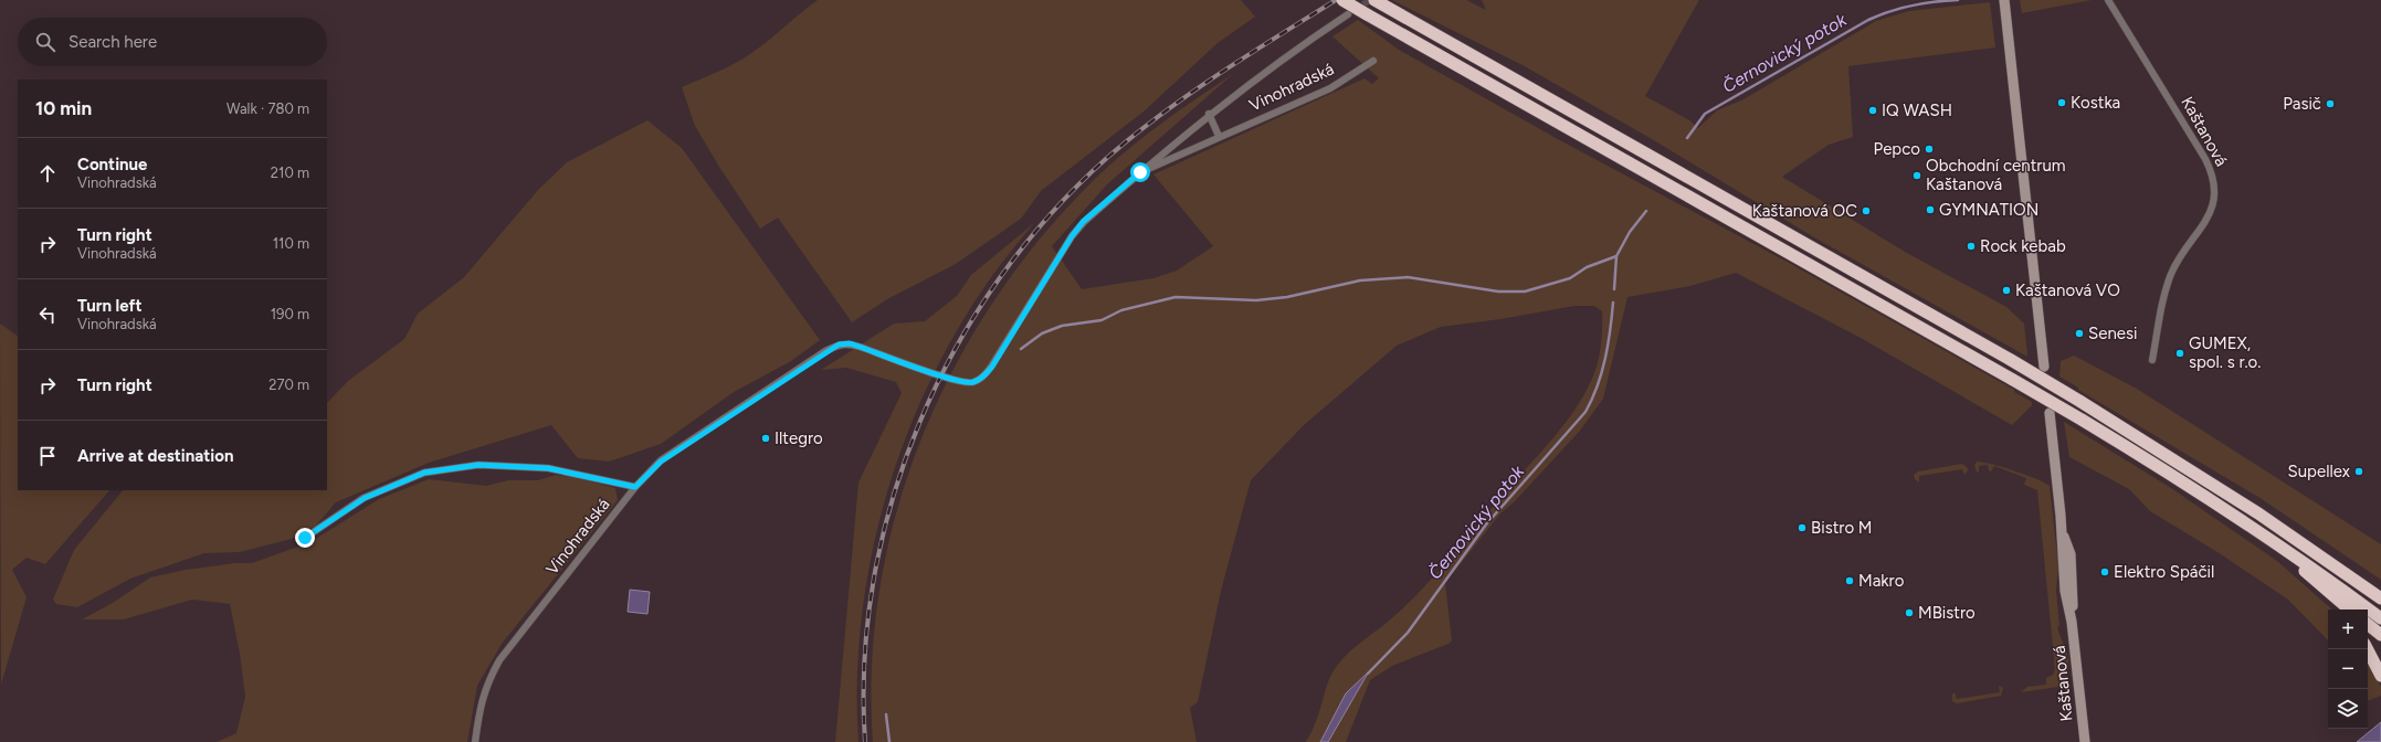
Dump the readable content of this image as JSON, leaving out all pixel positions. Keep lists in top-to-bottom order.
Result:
{
  "streets": {
    "main road": ["Kaštanová"],
    "street": ["Vinohradská"]
  },
  "water": ["Černovický potok"],
  "places": [
    "Kostka",
    "Pasič",
    "IQ WASH",
    "Pepco",
    "Obchodní centrum Kaštanová",
    "GYMNATION",
    "Kaštanová OC",
    "Rock kebab",
    "Kaštanová VO",
    "Senesi",
    "GUMEX, spol. s r.o.",
    "Iltegro",
    "Supellex",
    "Bistro M",
    "Elektro Spáčil",
    "Makro",
    "MBistro"
  ],
  "page": {
    "search": "Search here",
    "heading": ["10 min", "Walk · 780 m"],
    "list": [
      ["Continue", "Vinohradská", "210 m"],
      ["Turn right", "Vinohradská", "110 m"],
      ["Turn left", "Vinohradská", "190 m"],
      ["Turn right", "270 m"],
      "Arrive at destination"
    ],
    "map_buttons": ["+", "−"]
  }
}
